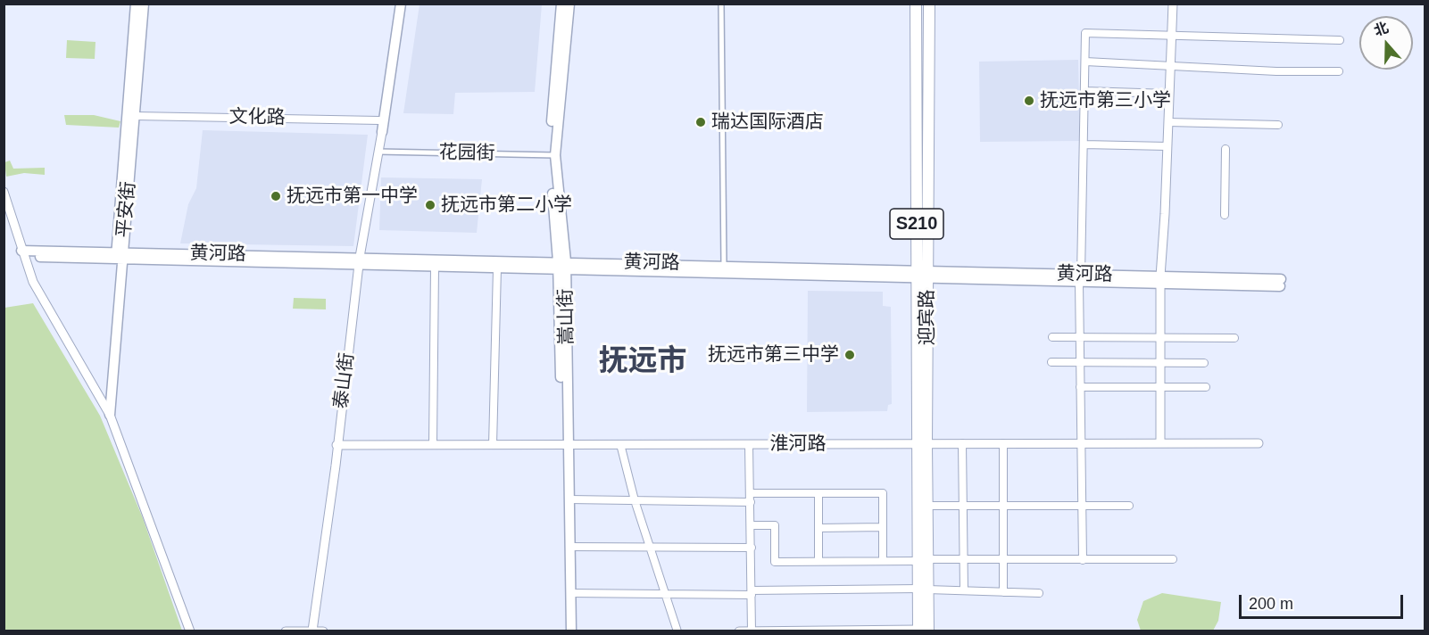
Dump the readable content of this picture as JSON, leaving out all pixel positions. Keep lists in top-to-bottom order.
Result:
{
  "streets": {
    "main road": [
      "平安街",
      "S210",
      "黄河路",
      "嵩山街",
      "迎宾路",
      "泰山街"
    ],
    "street": ["文化路", "花园街", "淮河路"]
  },
  "crossings": [
    ["文化路", "平安街"],
    ["文化路", "泰山街"],
    ["花园街", "嵩山街"],
    ["花园街", "泰山街"],
    ["平安街", "黄河路"],
    ["黄河路", "嵩山街"],
    ["黄河路", "迎宾路"],
    ["黄河路", "泰山街"],
    ["嵩山街", "淮河路"],
    ["迎宾路", "淮河路"],
    ["泰山街", "淮河路"]
  ],
  "districts": ["抚远市"],
  "places": [
    "抚远市第三小学",
    "瑞达国际酒店",
    "抚远市第一中学",
    "抚远市第二小学",
    "抚远市第三中学"
  ],
  "scale_bar": "200 m",
  "north": "top"
}
